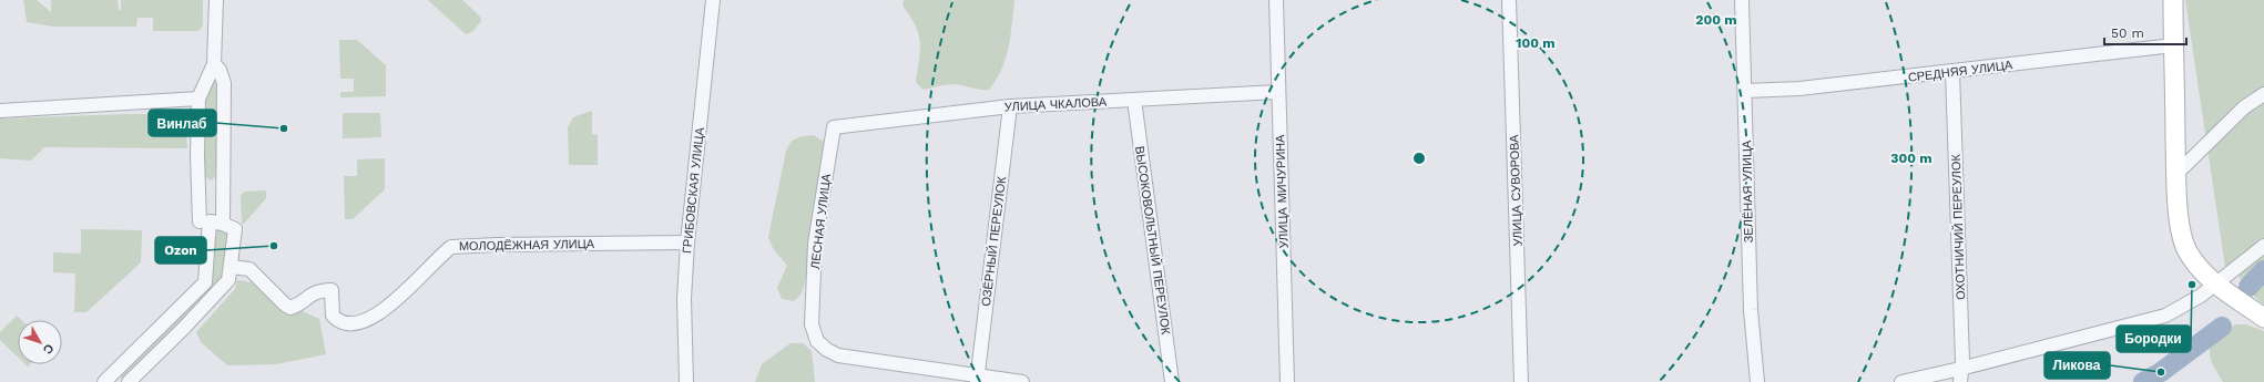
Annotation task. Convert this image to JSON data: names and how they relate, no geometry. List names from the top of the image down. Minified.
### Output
{"streets":{"street":["СРЕДНЯЯ УЛИЦА","УЛИЦА ЧКАЛОВА","ГРИБОВСКАЯ УЛИЦА","УЛИЦА СУВОРОВА","УЛИЦА МИЧУРИНА","ЗЕЛЁНАЯ УЛИЦА","ЛЕСНАЯ УЛИЦА","ОХОТНИЧИЙ ПЕРЕУЛОК","ВЫСОКОВОЛЬТНЫЙ ПЕРЕУЛОК","ОЗЁРНЫЙ ПЕРЕУЛОК","МОЛОДЁЖНАЯ УЛИЦА"]},"crossings":[["СРЕДНЯЯ УЛИЦА","ЗЕЛЁНАЯ УЛИЦА"],["СРЕДНЯЯ УЛИЦА","ОХОТНИЧИЙ ПЕРЕУЛОК"],["УЛИЦА ЧКАЛОВА","УЛИЦА МИЧУРИНА"],["УЛИЦА ЧКАЛОВА","ЛЕСНАЯ УЛИЦА"],["УЛИЦА ЧКАЛОВА","ВЫСОКОВОЛЬТНЫЙ ПЕРЕУЛОК"],["УЛИЦА ЧКАЛОВА","ОЗЁРНЫЙ ПЕРЕУЛОК"],["ГРИБОВСКАЯ УЛИЦА","МОЛОДЁЖНАЯ УЛИЦА"],["ЛЕСНАЯ УЛИЦА","ОЗЁРНЫЙ ПЕРЕУЛОК"]],"places":["Винлаб","Ozon","Бородки","Ликова"],"scale_bar":"50 m","north":"bottom right","rings":["200 m","100 m","300 m"]}
